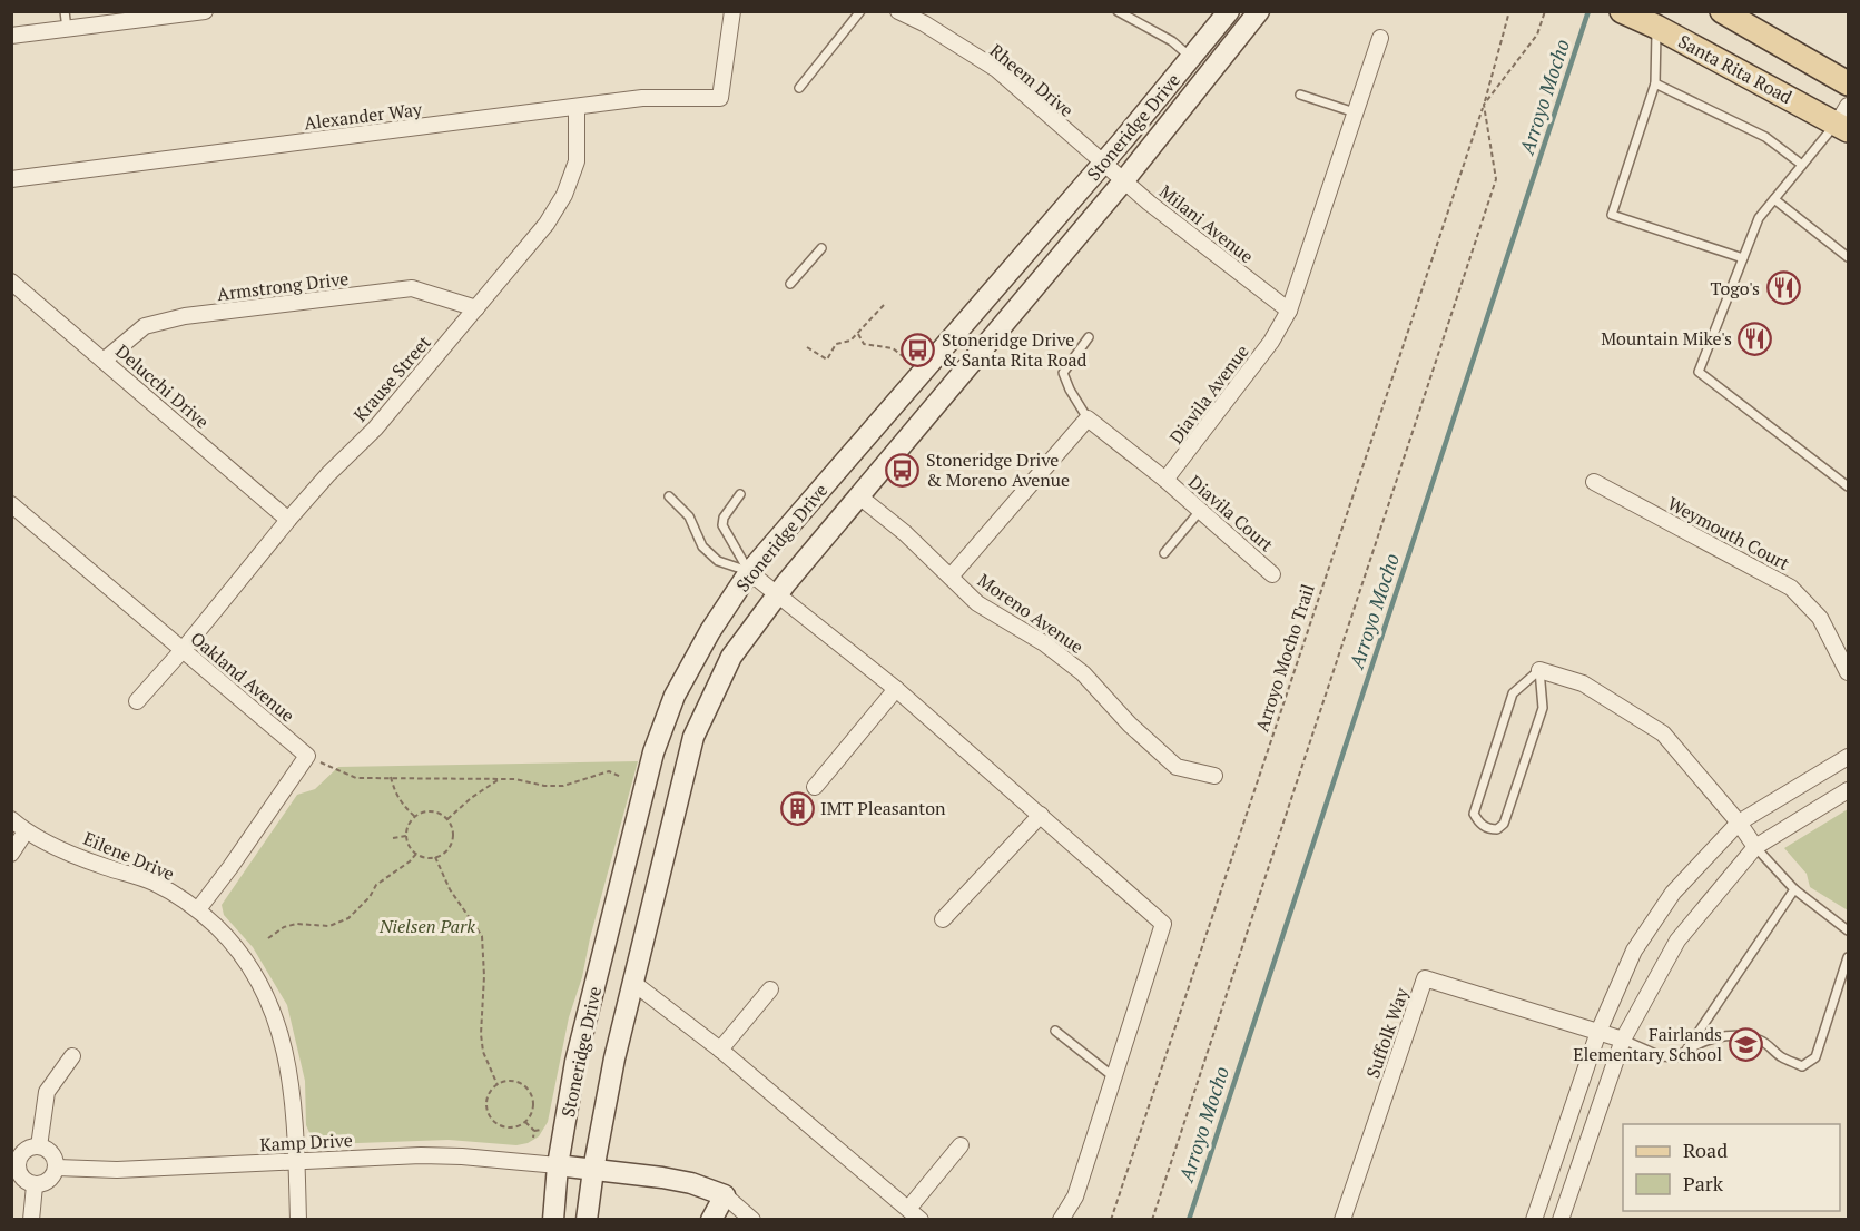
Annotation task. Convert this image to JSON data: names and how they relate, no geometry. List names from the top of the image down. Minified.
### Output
{"streets":{"main road":["Santa Rita Road","Stoneridge Drive"],"street":["Rheem Drive","Alexander Way","Milani Avenue","Armstrong Drive","Krause Street","Delucchi Drive","Diavila Avenue","Diavila Court","Weymouth Court","Moreno Avenue","Oakland Avenue","Eilene Drive","Suffolk Way","Kamp Drive"],"path":["Arroyo Mocho Trail"]},"crossings":[["Rheem Drive","Stoneridge Drive"],["Rheem Drive","Milani Avenue"],["Alexander Way","Krause Street"],["Stoneridge Drive","Milani Avenue"],["Stoneridge Drive","Moreno Avenue"],["Stoneridge Drive","Kamp Drive"],["Milani Avenue","Diavila Avenue"],["Armstrong Drive","Krause Street"],["Armstrong Drive","Delucchi Drive"],["Krause Street","Delucchi Drive"],["Krause Street","Oakland Avenue"],["Diavila Avenue","Diavila Court"],["Eilene Drive","Kamp Drive"]],"water":["Arroyo Mocho"],"parks":["Nielsen Park"],"places":{"restaurant":["Togo's","Mountain Mike's"],"bus stop":["Stoneridge Drive & Santa Rita Road","Stoneridge Drive & Moreno Avenue"],"building":["IMT Pleasanton"],"school or university":["Fairlands Elementary School"]},"legend":["Road","Park"]}
